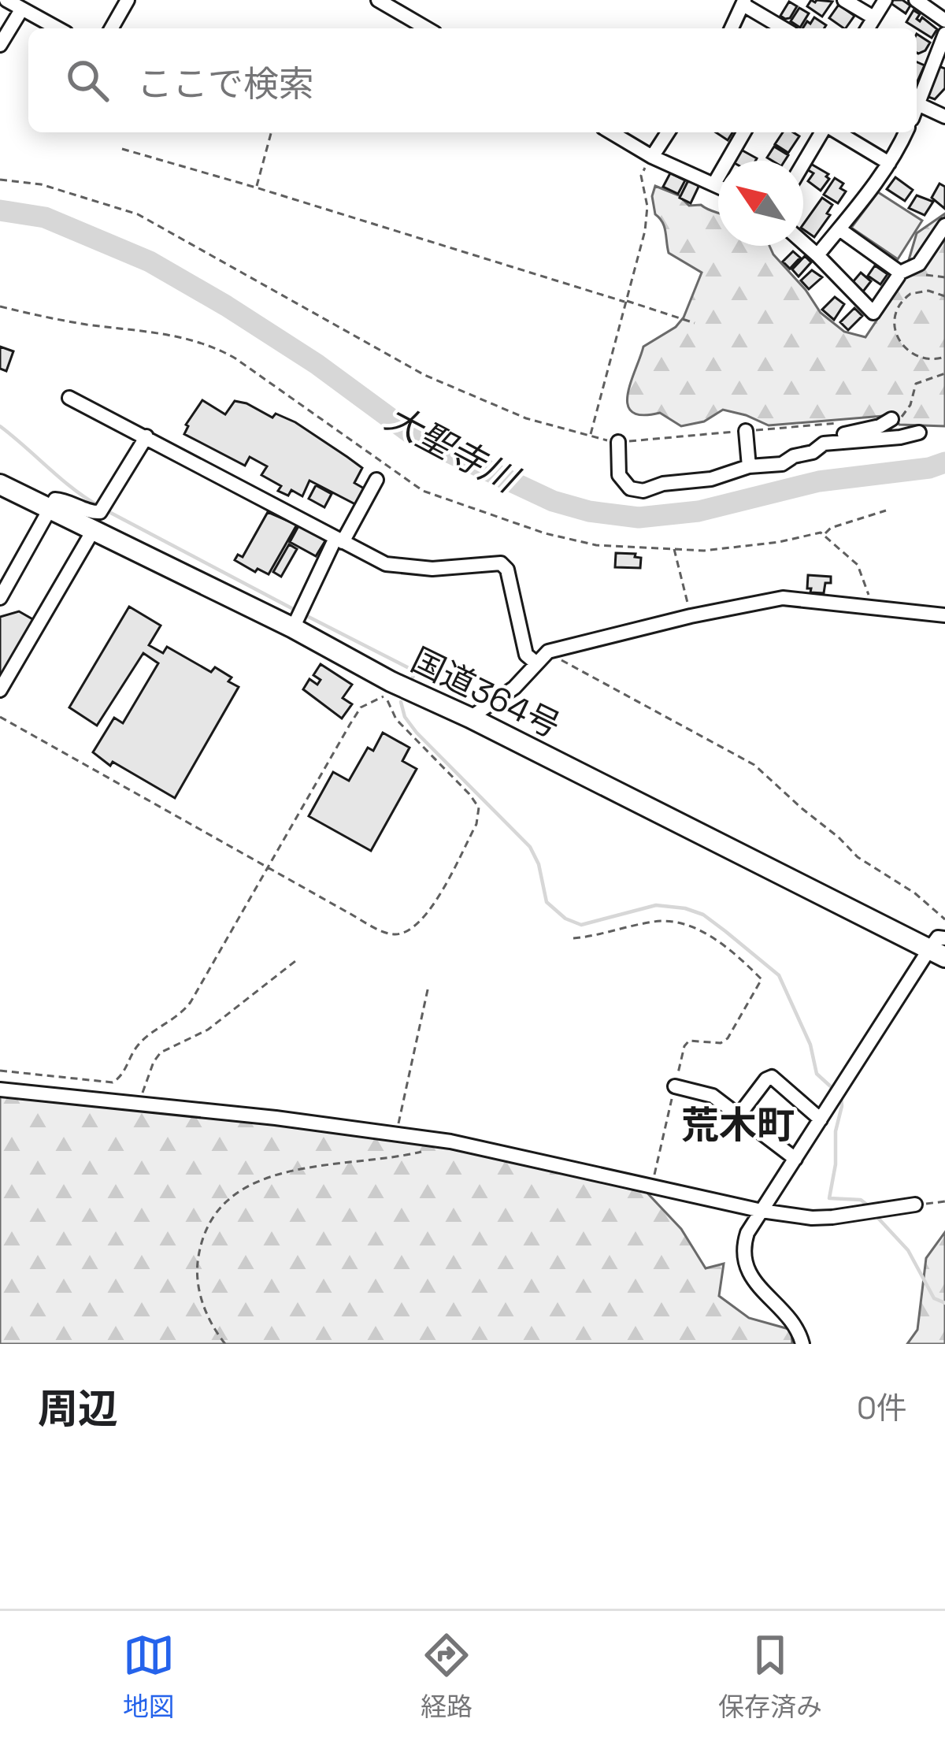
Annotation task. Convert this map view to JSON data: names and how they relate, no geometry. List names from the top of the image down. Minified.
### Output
{"streets":{"highway":["国道364号"]},"districts":["荒木町"],"water":["大聖寺川"],"north":"top left","page":{"search":"ここで検索","heading":["周辺","0件"],"nav":["地図","経路","保存済み"]}}
